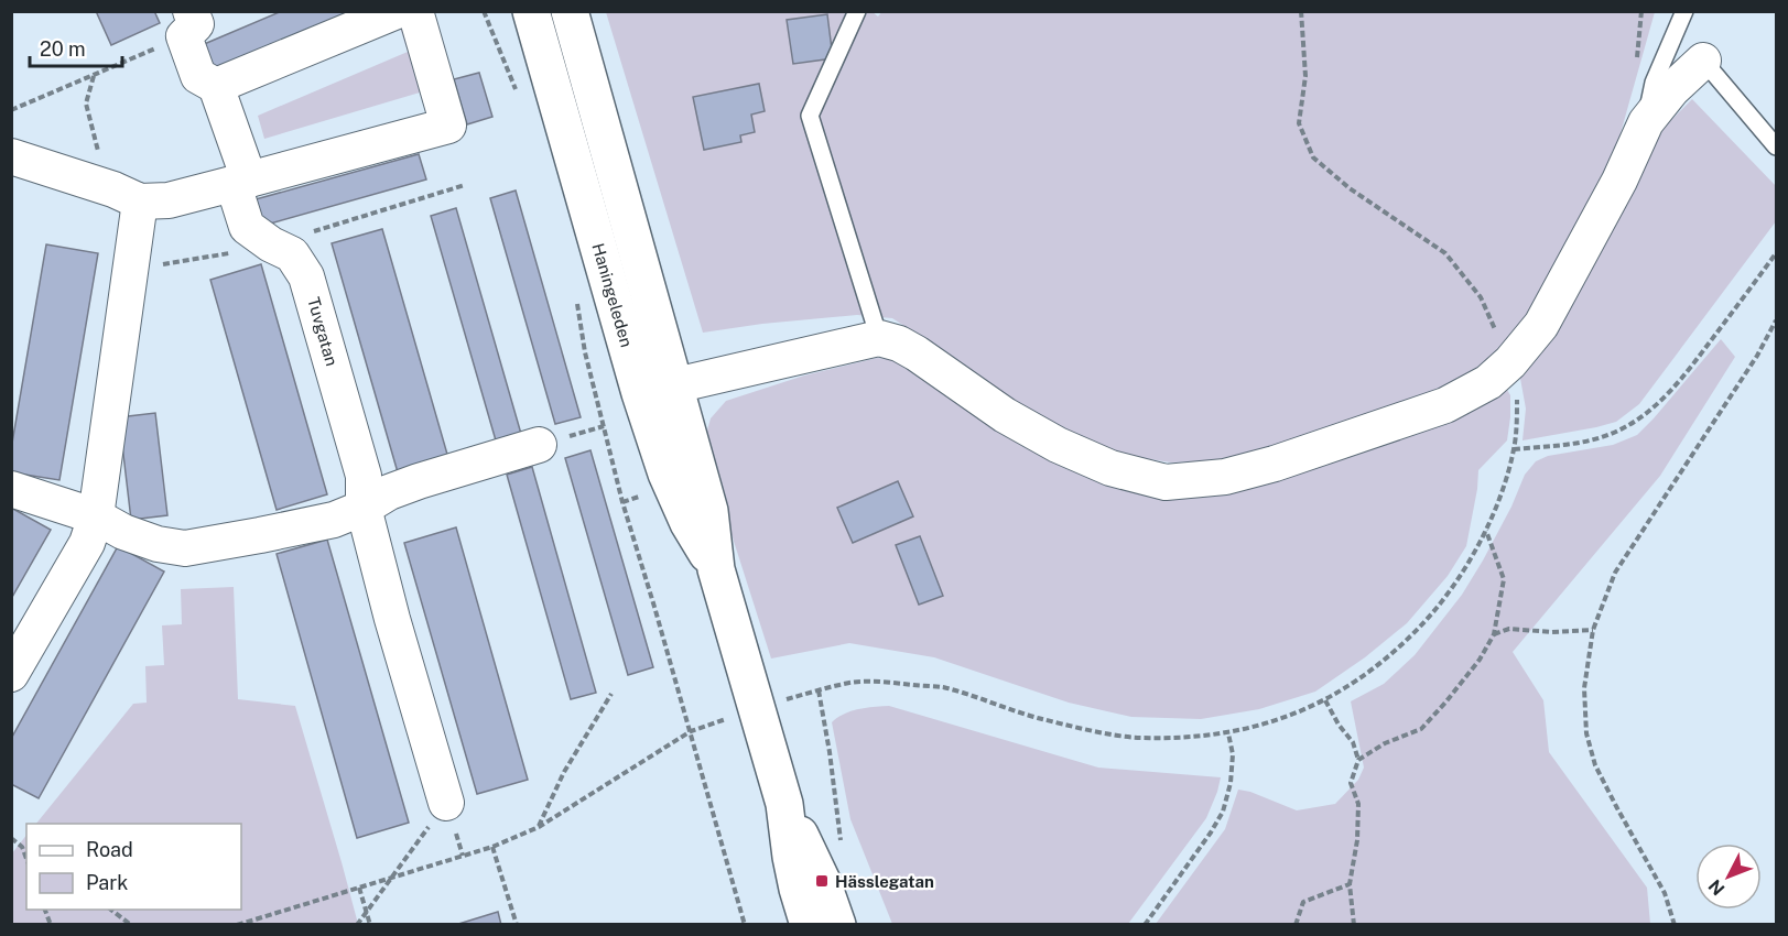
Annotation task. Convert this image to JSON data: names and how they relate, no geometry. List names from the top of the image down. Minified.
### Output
{"streets":{"main road":["Haningeleden"],"street":["Tuvgatan"]},"places":{"transit":["Hässlegatan"]},"legend":["Road","Park"],"scale_bar":"20 m","north":"bottom left"}
